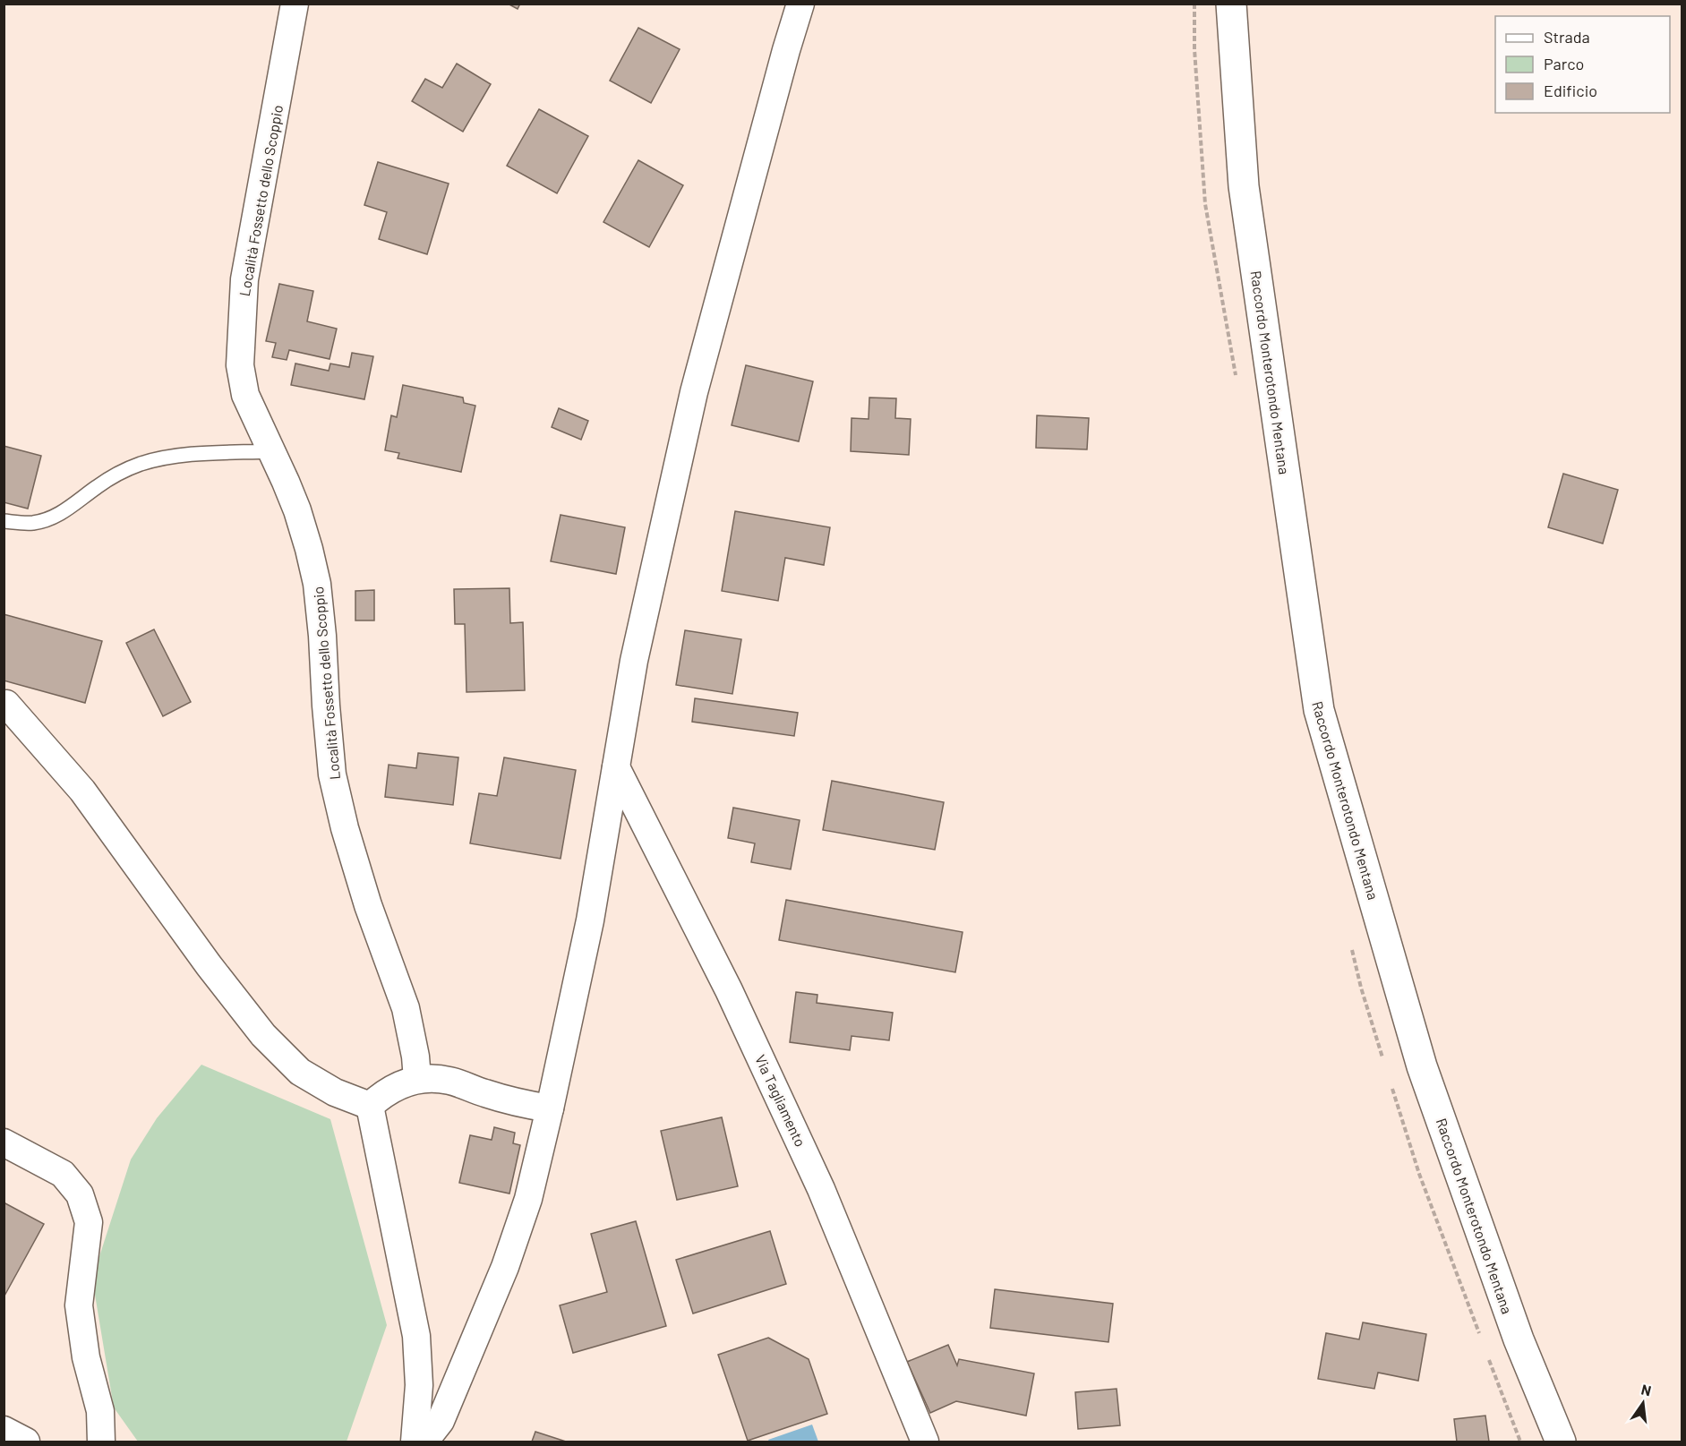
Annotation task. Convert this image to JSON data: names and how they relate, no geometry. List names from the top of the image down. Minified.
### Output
{"streets":{"main road":["Raccordo Monterotondo Mentana"],"street":["Località Fossetto dello Scoppio","Via Tagliamento"]},"legend":["Strada","Parco","Edificio"],"north":"top"}
